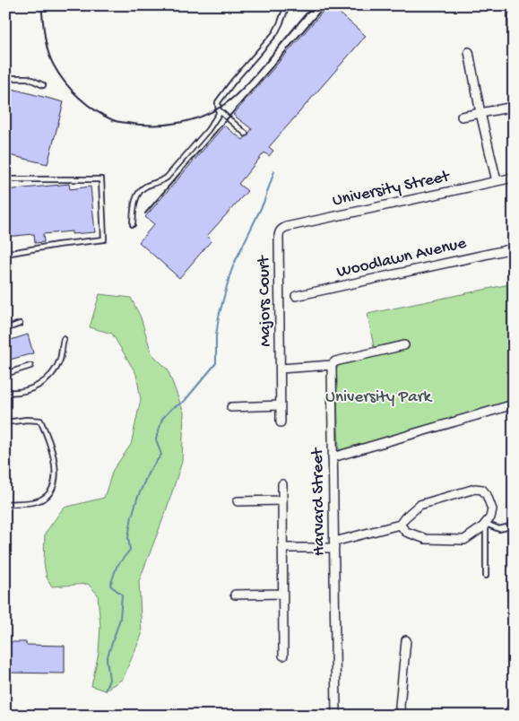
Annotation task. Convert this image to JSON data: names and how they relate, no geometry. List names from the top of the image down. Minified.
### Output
{"streets":{"street":["University Street","Woodlawn Avenue","Majors Court","Harvard Street"]},"crossings":[["University Street","Majors Court"]],"parks":["University Park"]}
